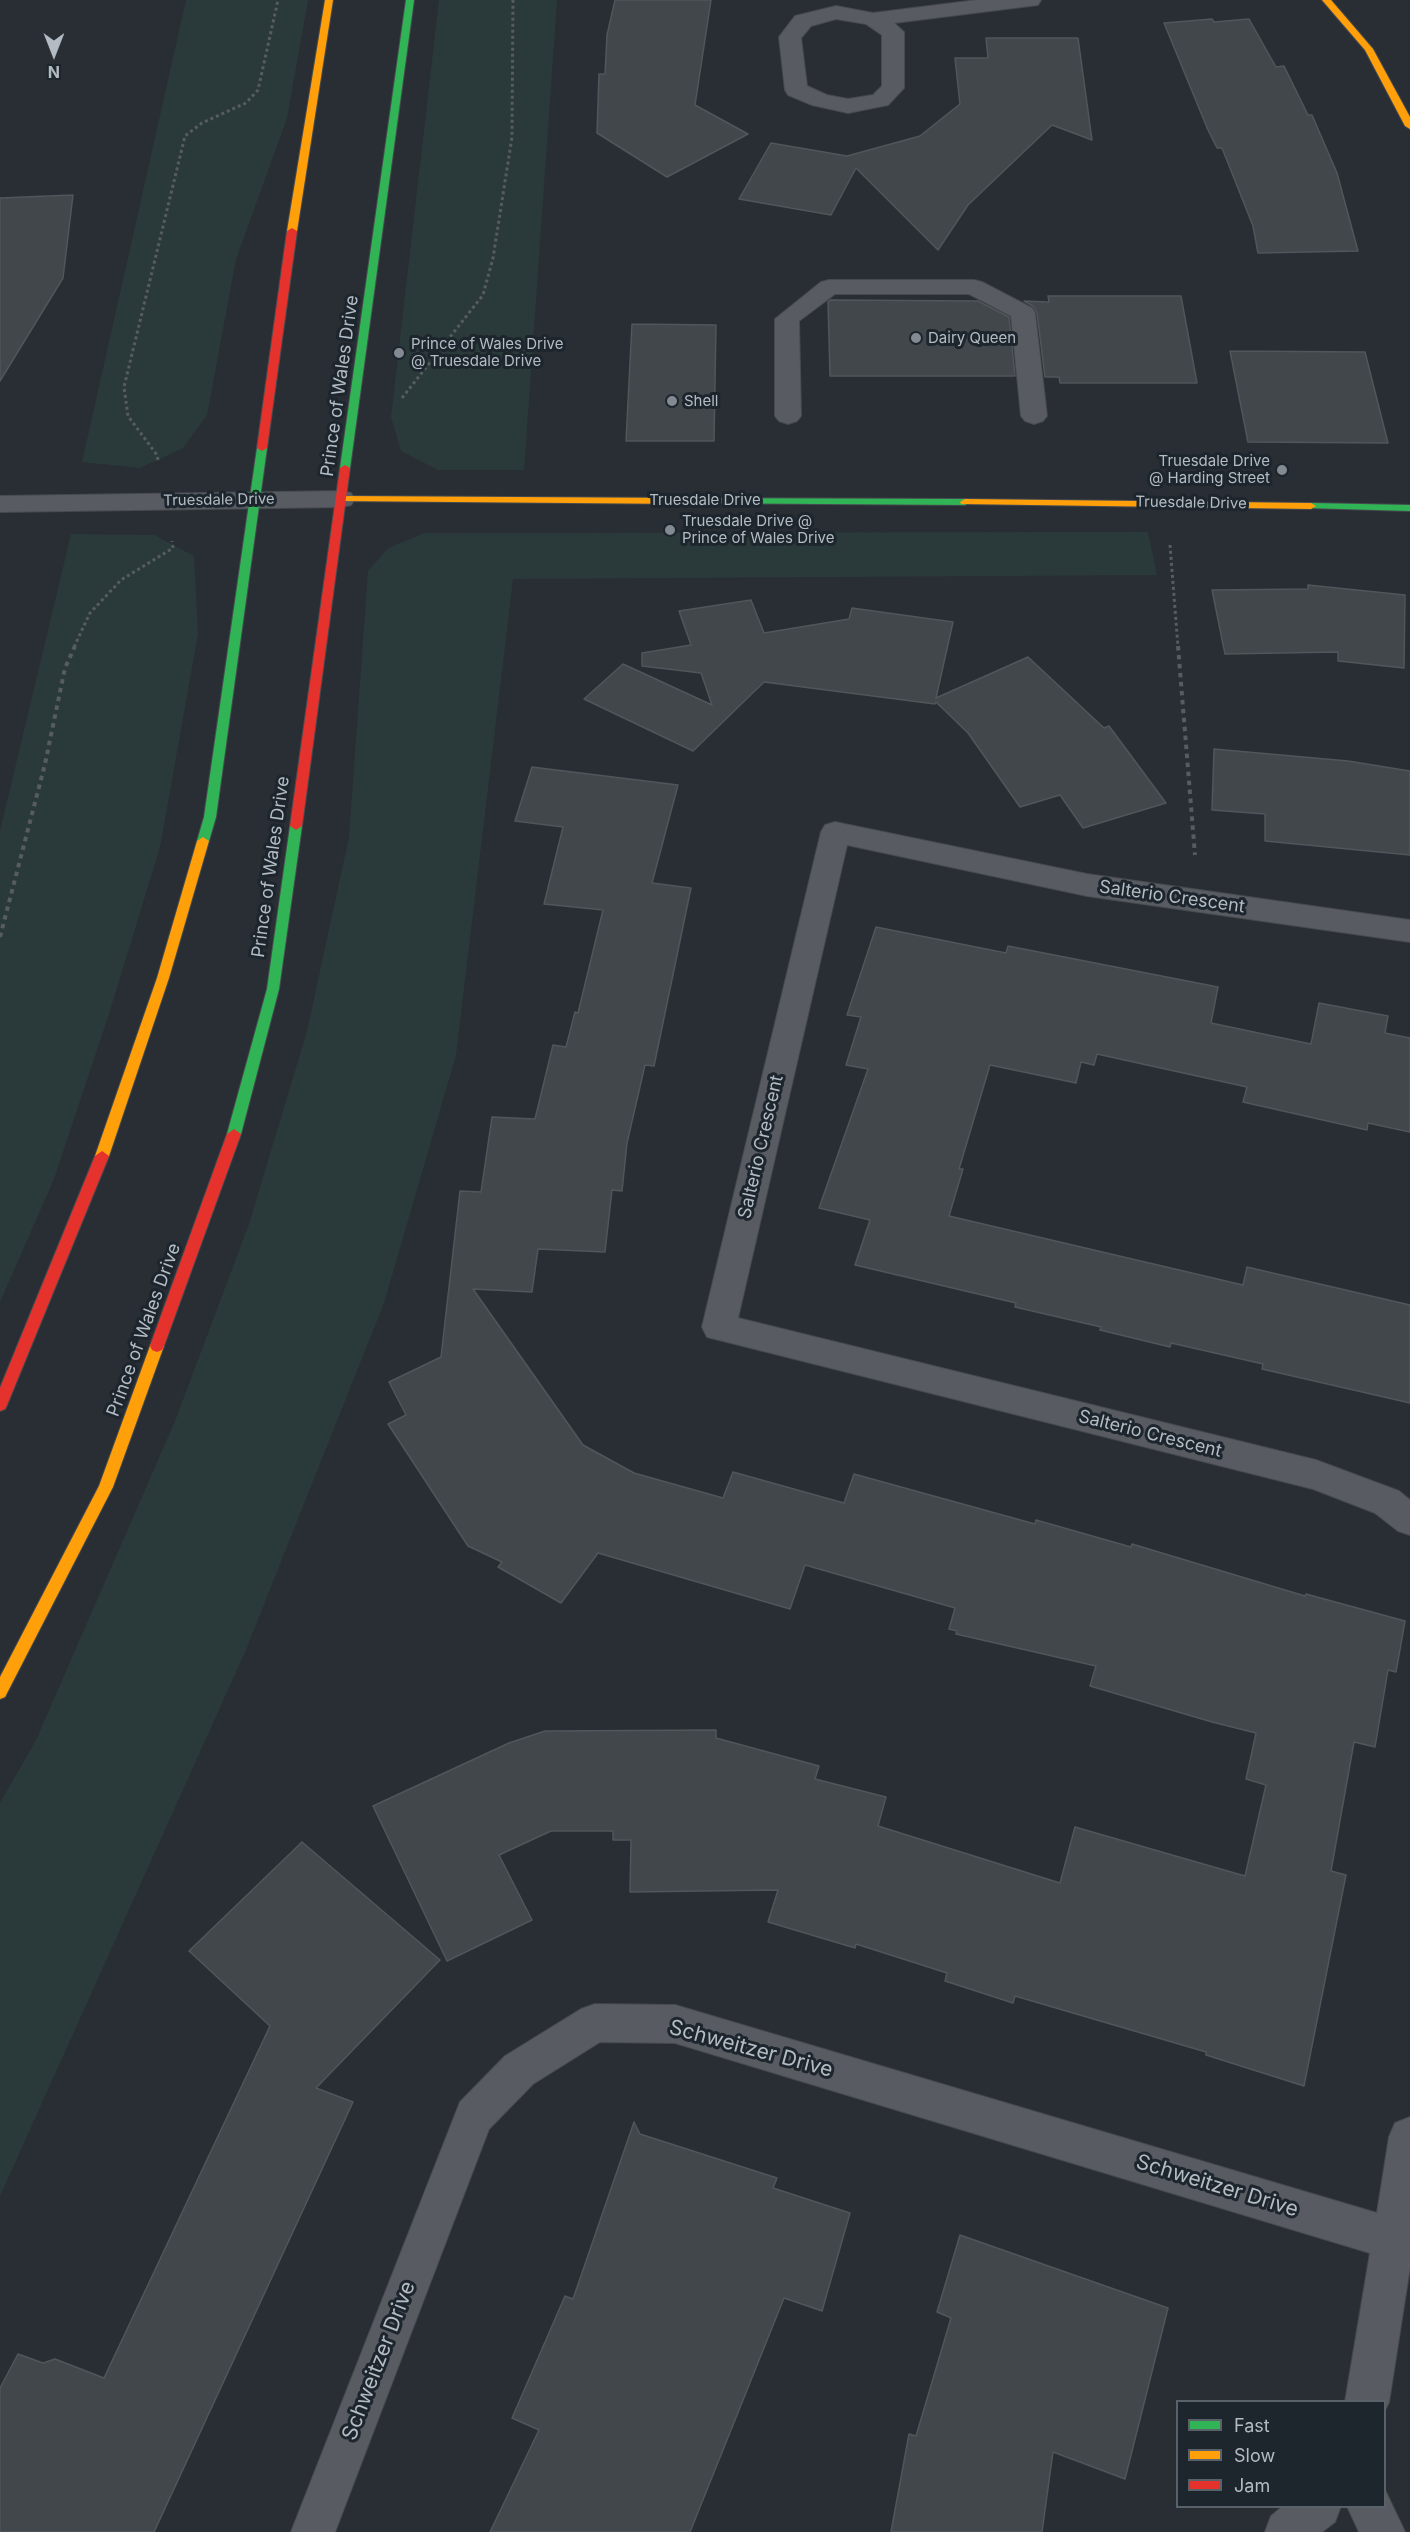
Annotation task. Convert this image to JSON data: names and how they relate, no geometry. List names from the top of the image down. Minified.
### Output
{"streets":{"main road":["Prince of Wales Drive","Truesdale Drive"],"street":["Salterio Crescent","Schweitzer Drive"]},"crossings":[["Prince of Wales Drive","Truesdale Drive"]],"places":["Dairy Queen","Prince of Wales Drive @ Truesdale Drive","Shell","Truesdale Drive @ Harding Street","Truesdale Drive @ Prince of Wales Drive"],"legend":["Fast","Slow","Jam"],"north":"bottom"}
